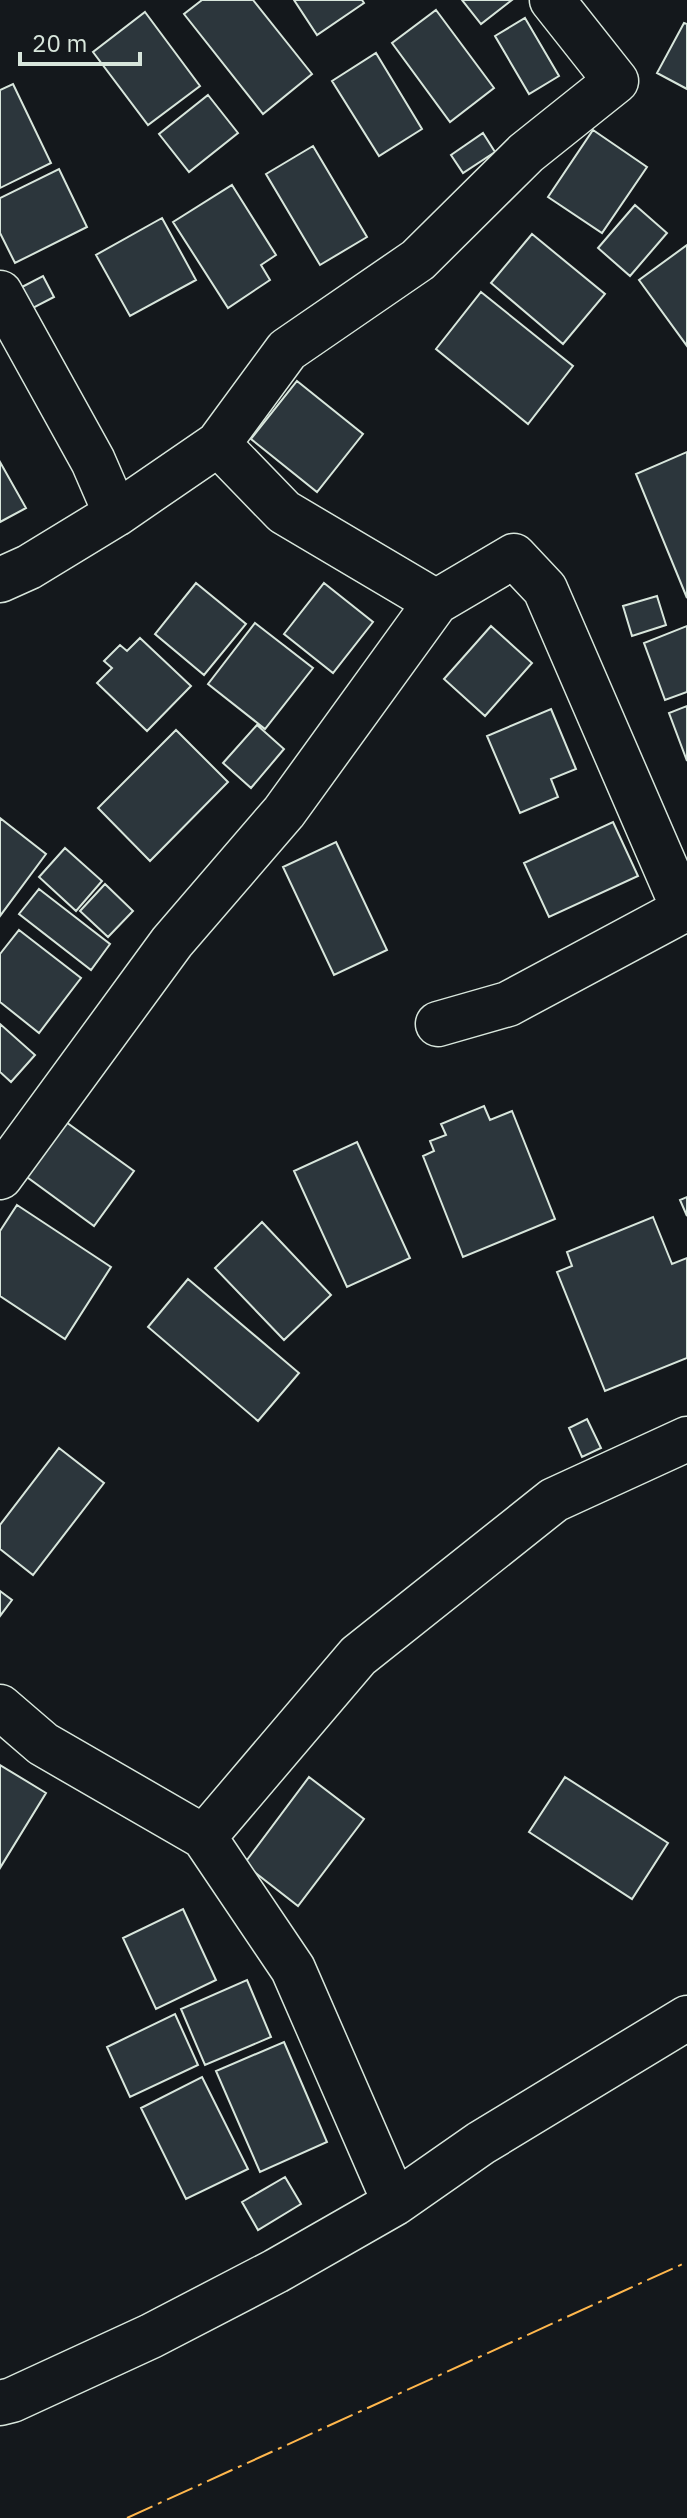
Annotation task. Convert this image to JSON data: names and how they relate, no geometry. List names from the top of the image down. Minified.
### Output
{"scale_bar":"20 m"}
